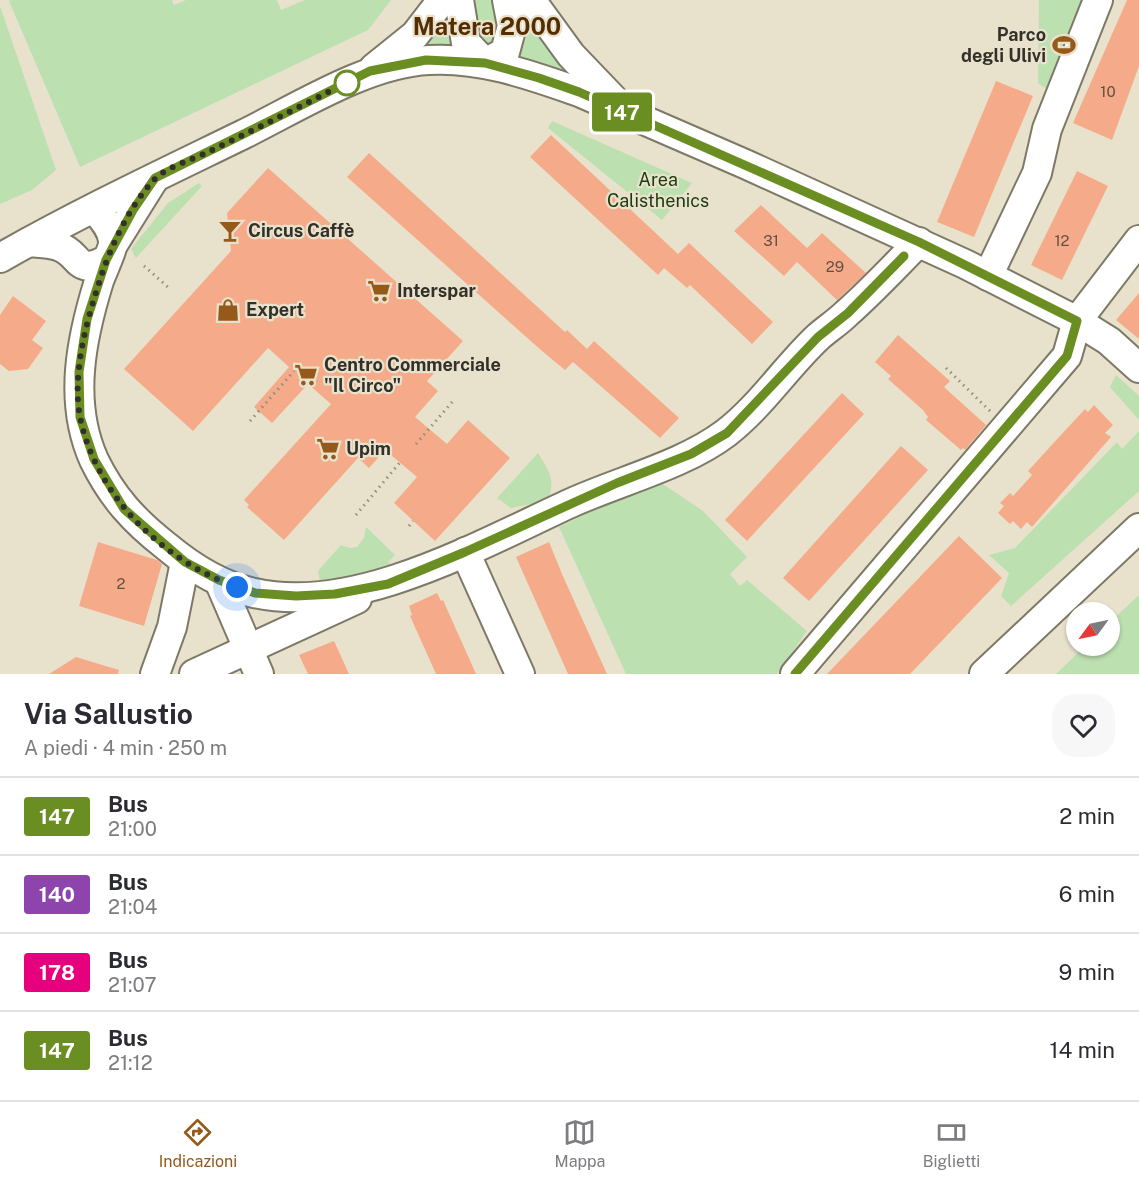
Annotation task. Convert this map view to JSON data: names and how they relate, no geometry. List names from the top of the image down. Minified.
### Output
{"districts":["Matera 2000"],"parks":["Area Calisthenics"],"places":{"sports":["Parco degli Ulivi"],"bar":["Circus Caffè"],"supermarket":["Interspar","Centro Commerciale \"Il Circo\"","Upim"],"shop":["Expert"]},"lines":["bus line 147"],"house_numbers":["10","31","12","29","2"],"north":"bottom left","page":{"on_map":"147","heading":["Via Sallustio","A piedi · 4 min · 250 m"],"list":[{"mark":"147","name":"Bus","note":"21:00","value":"2 min"},{"mark":"140","name":"Bus","note":"21:04","value":"6 min"},{"mark":"178","name":"Bus","note":"21:07","value":"9 min"},{"mark":"147","name":"Bus","note":"21:12","value":"14 min"}],"tabs":["Indicazioni","Mappa","Biglietti"]}}
